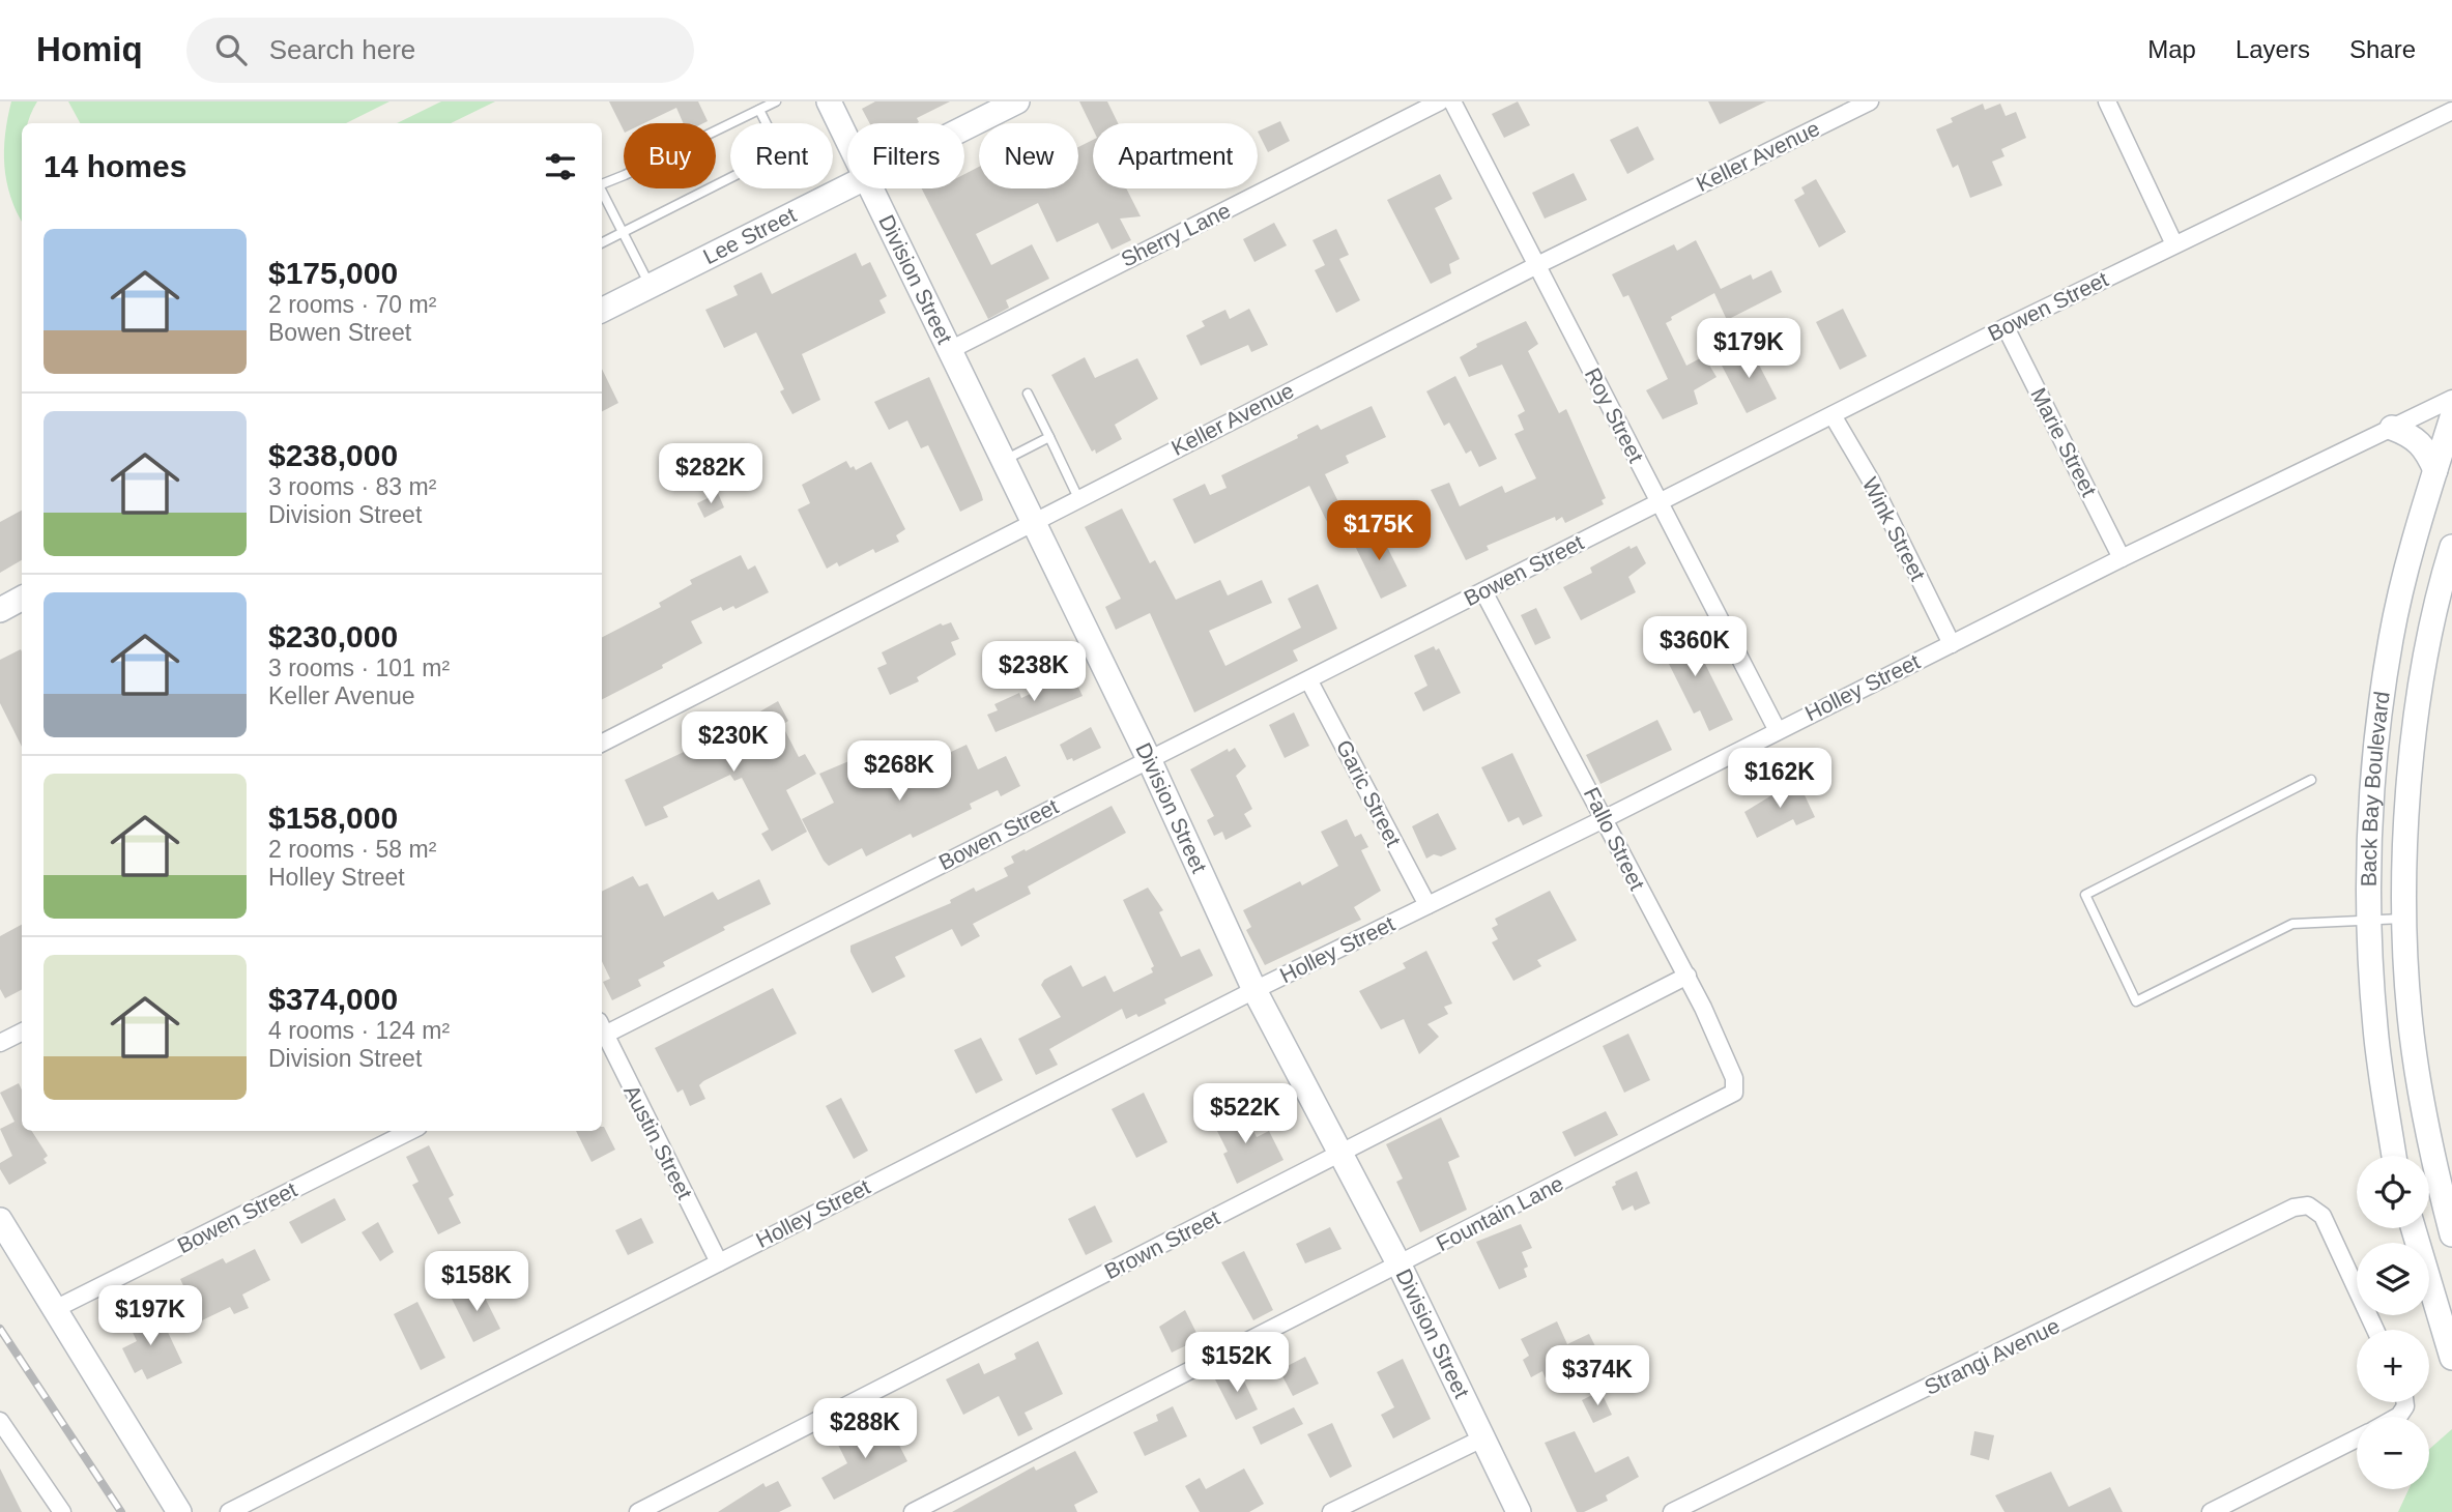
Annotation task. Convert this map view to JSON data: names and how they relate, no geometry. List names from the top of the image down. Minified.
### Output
{"streets":{"main road":["Lee Street","Division Street","Back Bay Boulevard"],"street":["Keller Avenue","Sherry Lane","Bowen Street","Roy Street","Marie Street","Wink Street","Holley Street","Garic Street","Fallo Street","Austin Street","Fountain Lane","Brown Street","Strangi Avenue"]},"crossings":[["Keller Avenue","Division Street"],["Keller Avenue","Roy Street"],["Sherry Lane","Division Street"],["Division Street","Bowen Street"],["Division Street","Holley Street"],["Division Street","Fountain Lane"],["Division Street","Brown Street"],["Bowen Street","Roy Street"],["Bowen Street","Marie Street"],["Bowen Street","Wink Street"],["Bowen Street","Garic Street"],["Bowen Street","Fallo Street"],["Roy Street","Holley Street"],["Marie Street","Holley Street"],["Wink Street","Holley Street"],["Holley Street","Garic Street"],["Holley Street","Fallo Street"],["Holley Street","Austin Street"],["Fallo Street","Fountain Lane"],["Fallo Street","Brown Street"]],"page":{"header":"Homiq","search":"Search here","nav":["Map","Layers","Share"],"chip":["Buy","Rent","Filters","New","Apartment"],"heading":"14 homes","list":[{"name":"$175,000","note":"2 rooms · 70 m² · Bowen Street"},{"name":"$238,000","note":"3 rooms · 83 m² · Division Street"},{"name":"$230,000","note":"3 rooms · 101 m² · Keller Avenue"},{"name":"$158,000","note":"2 rooms · 58 m² · Holley Street"},{"name":"$374,000","note":"4 rooms · 124 m² · Division Street"}],"price":["$179K","$282K","$175K","$360K","$238K","$230K","$268K","$162K","$522K","$158K","$197K","$152K","$374K","$288K"],"map_buttons":["+","−"]}}
